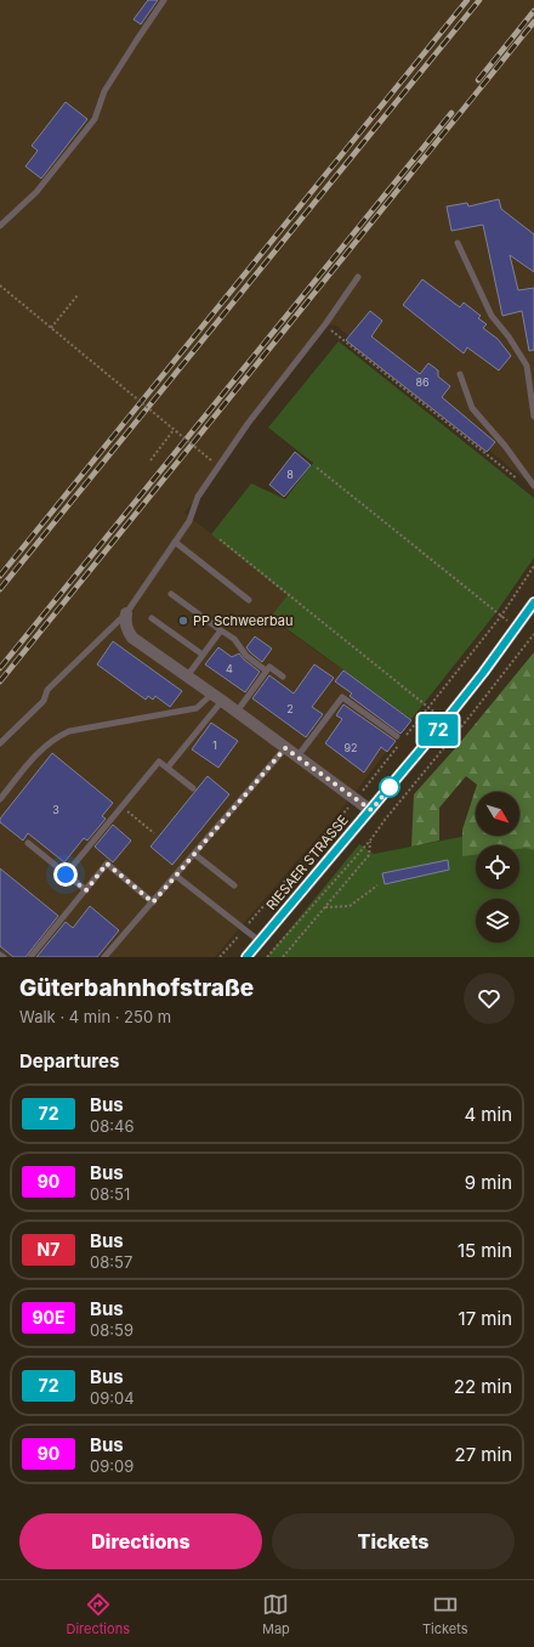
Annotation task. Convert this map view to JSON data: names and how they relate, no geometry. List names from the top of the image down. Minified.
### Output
{"streets":{"main road":["RIESAER STRASSE"]},"places":["PP Schweerbau"],"lines":["bus line 72"],"house_numbers":["86","8","4","2","1","92","3"],"north":"bottom right","page":{"on_map":"72","heading":[["Güterbahnhofstraße","Walk · 4 min · 250 m"],"Departures"],"list":[{"mark":"72","name":"Bus","note":"08:46","value":"4 min"},{"mark":"90","name":"Bus","note":"08:51","value":"9 min"},{"mark":"N7","name":"Bus","note":"08:57","value":"15 min"},{"mark":"90E","name":"Bus","note":"08:59","value":"17 min"},{"mark":"72","name":"Bus","note":"09:04","value":"22 min"},{"mark":"90","name":"Bus","note":"09:09","value":"27 min"}],"buttons":["Directions","Tickets"],"tabs":["Directions","Map","Tickets"]}}
